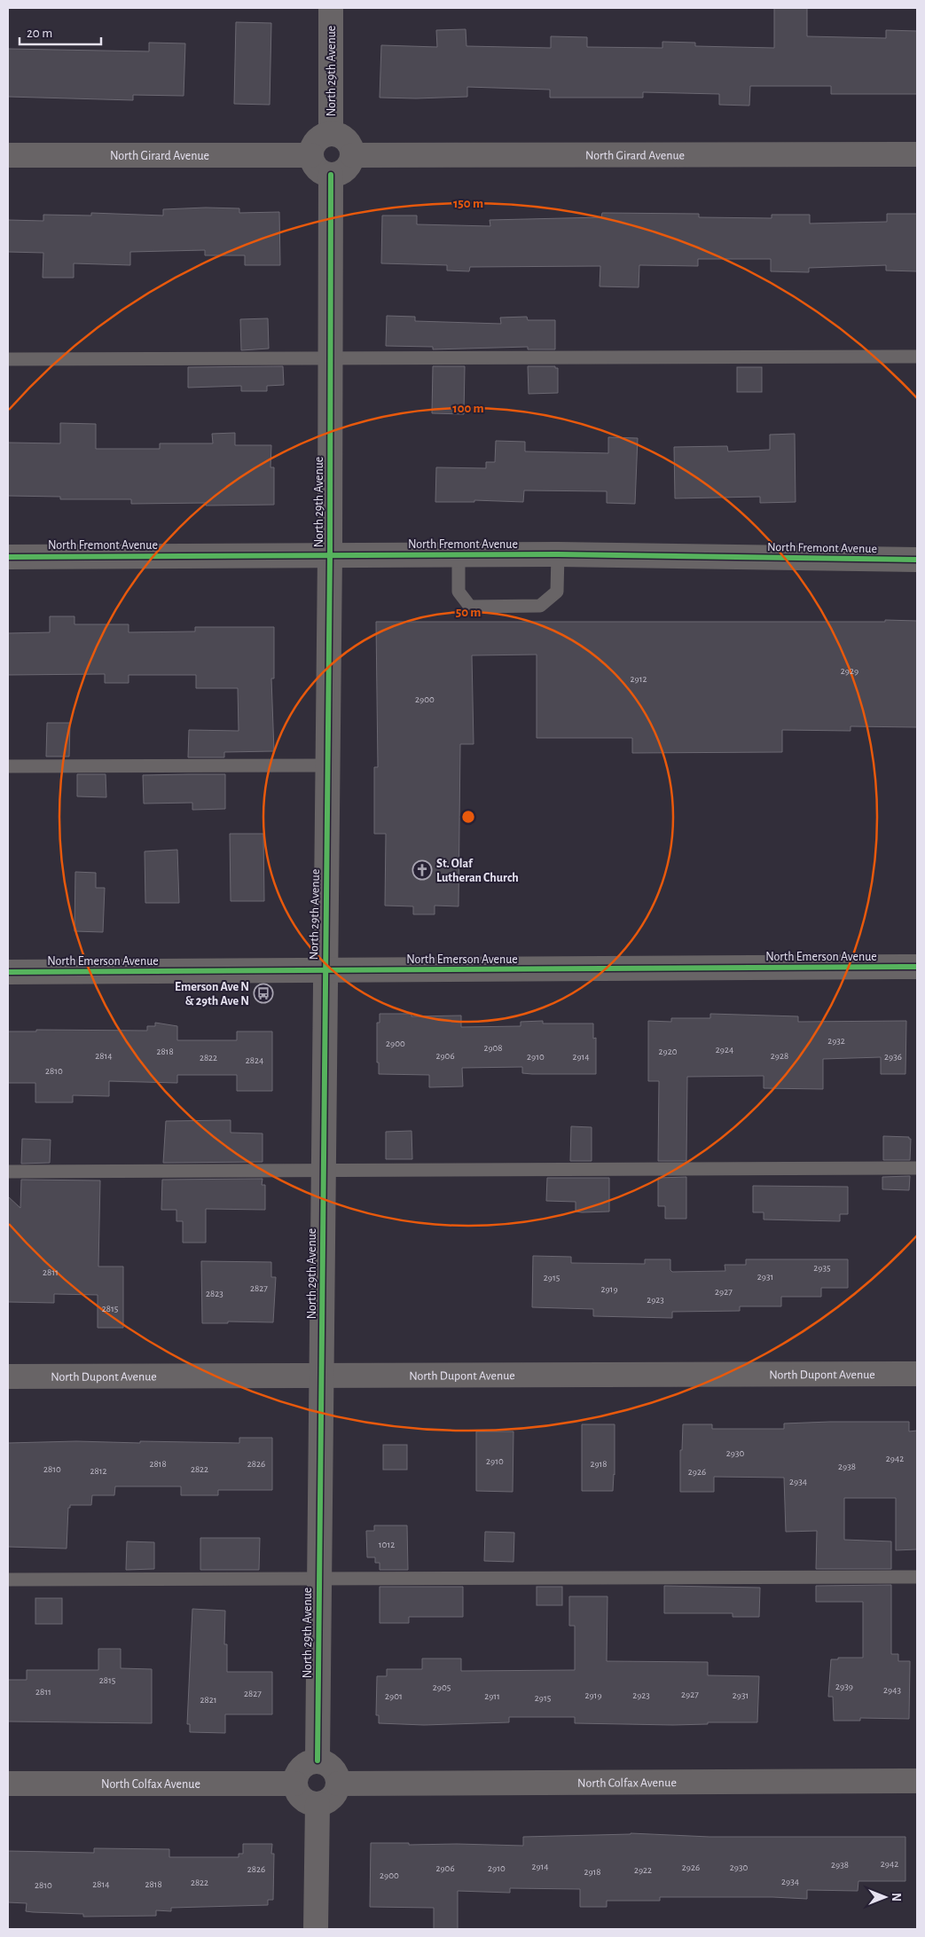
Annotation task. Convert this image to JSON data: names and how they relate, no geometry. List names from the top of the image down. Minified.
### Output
{"streets":{"street":["North 29th Avenue","North Girard Avenue","North Fremont Avenue","North Emerson Avenue","North Dupont Avenue","North Colfax Avenue"]},"crossings":[["North 29th Avenue","North Girard Avenue"],["North 29th Avenue","North Fremont Avenue"],["North 29th Avenue","North Emerson Avenue"],["North 29th Avenue","North Dupont Avenue"],["North 29th Avenue","North Colfax Avenue"]],"places":{"church":["St. Olaf Lutheran Church"],"bus stop":["Emerson Ave N & 29th Ave N"]},"house_numbers":["2929","2912","2900","2932","2900","2908","2924","2818","2920","2814","2906","2928","2910","2914","2936","2822","2824","2810","2935","2811","2931","2915","2827","2919","2927","2823","2923","2815","2930","2942","2910","2818","2826","2918","2938","2810","2822","2812","2926","2934","1012","2815","2939","2905","2943","2811","2827","2927","2919","2923","2931","2901","2911","2915","2821","2942","2938","2914","2926","2930","2906","2910","2826","2922","2918","2900","2934","2822","2814","2818","2810"],"scale_bar":"20 m","north":"right","rings":["150 m","100 m","50 m"]}
